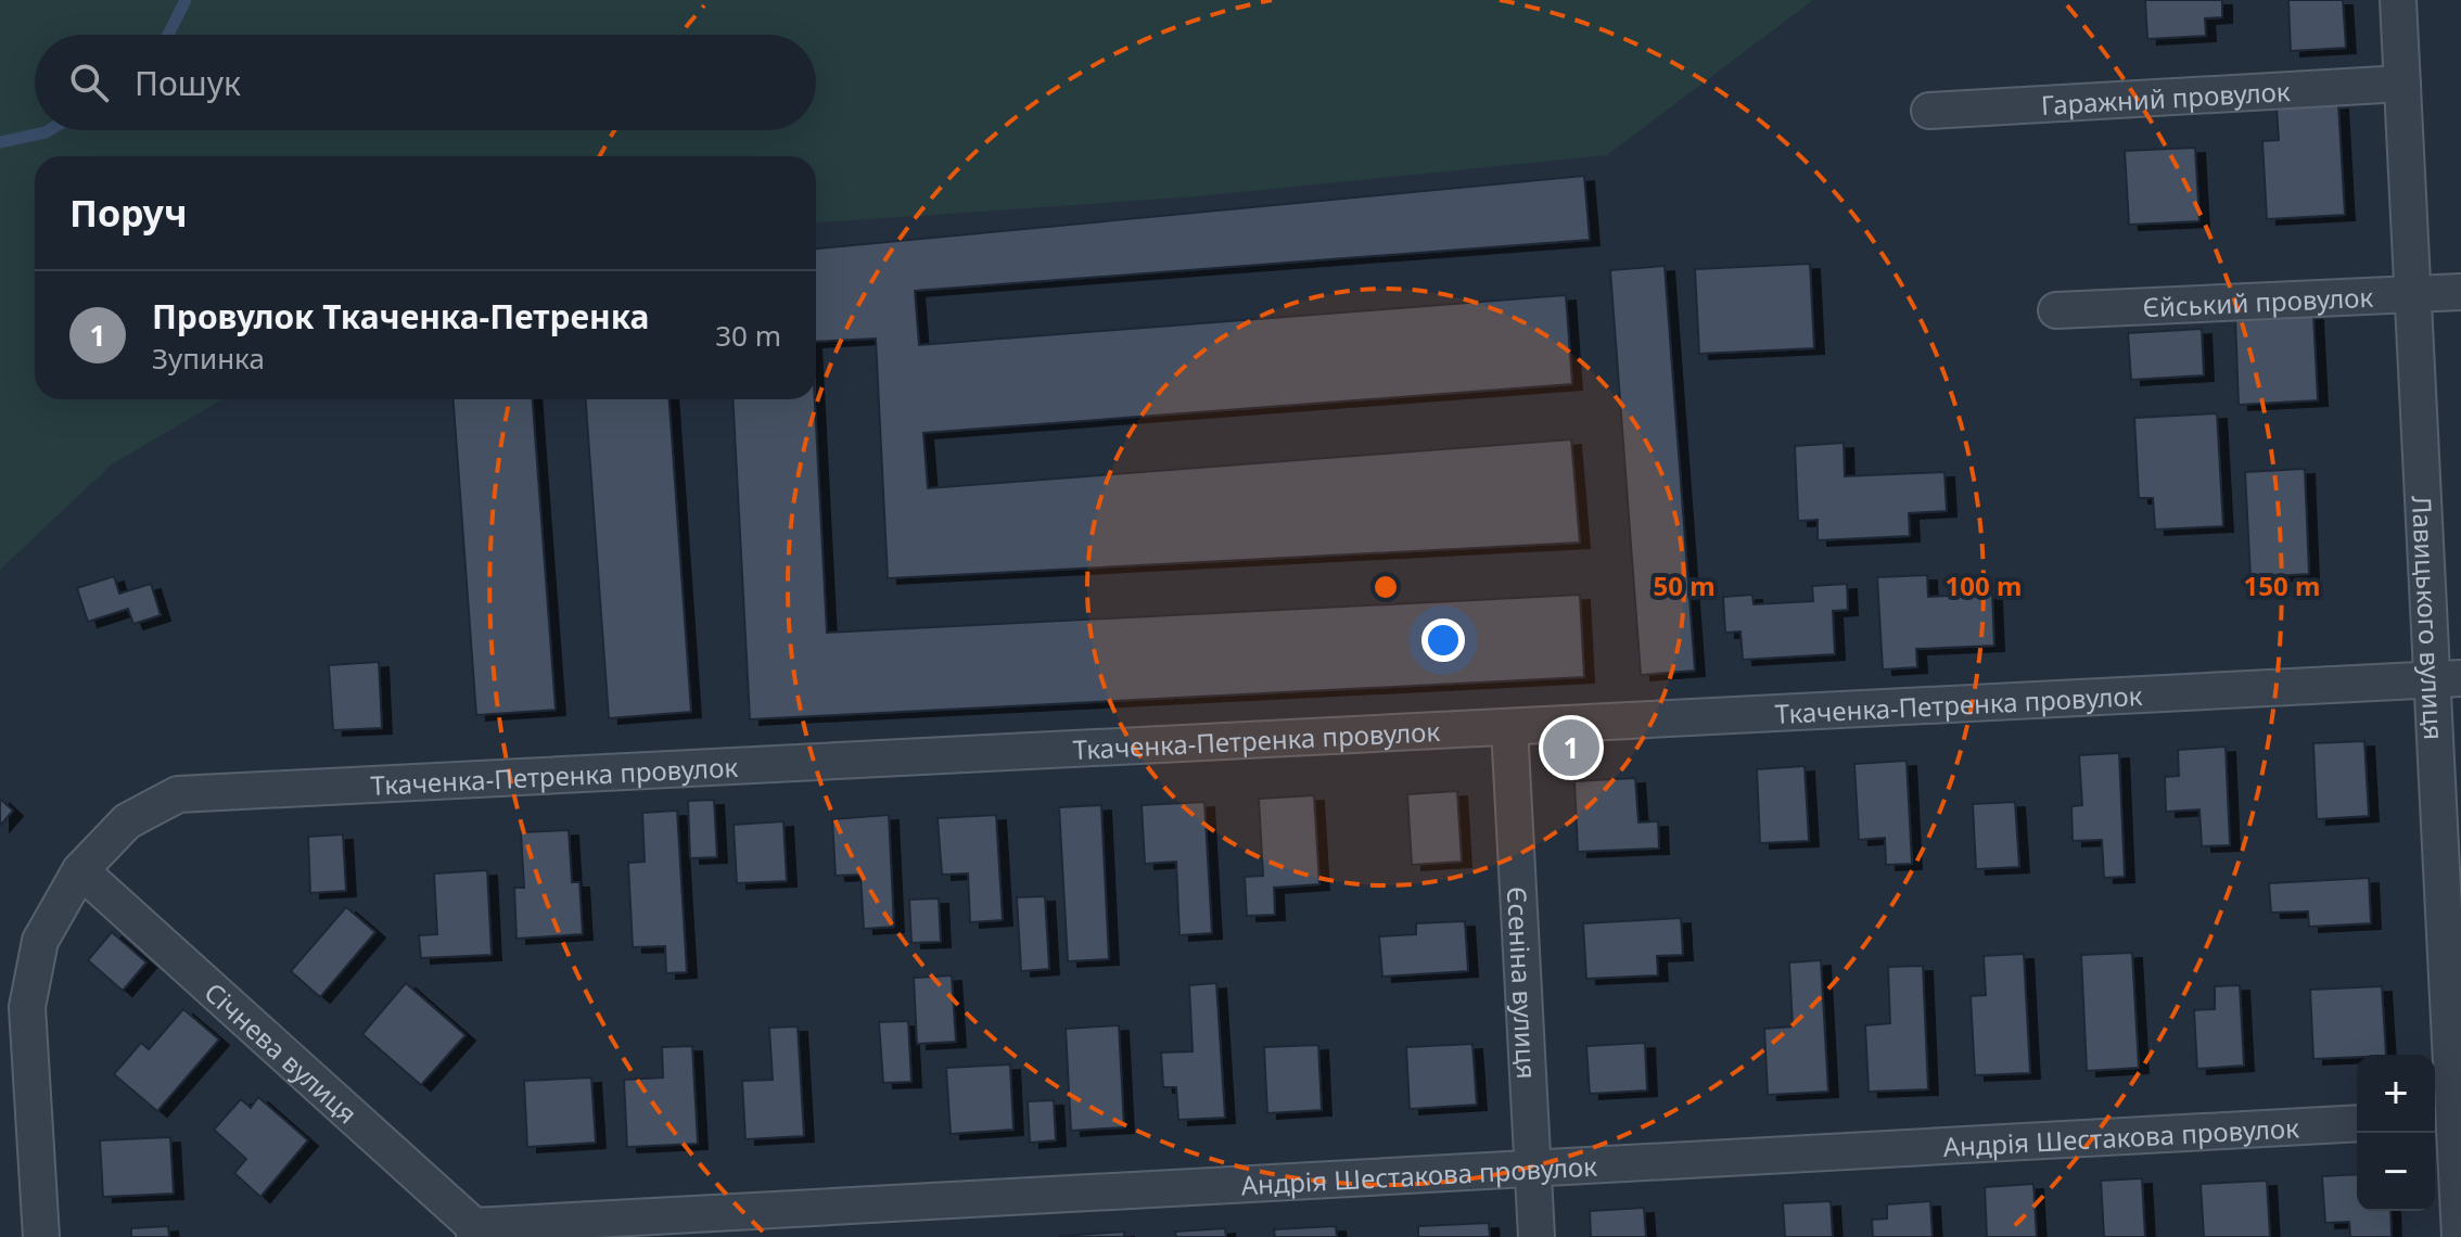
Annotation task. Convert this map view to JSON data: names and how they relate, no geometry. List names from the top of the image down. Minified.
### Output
{"streets":{"street":["Гаражний провулок","Єйський провулок","Лавицького вулиця","Ткаченка-Петренка провулок","Єсеніна вулиця","Січнева вулиця","Андрія Шестакова провулок"]},"crossings":[["Гаражний провулок","Лавицького вулиця"],["Єйський провулок","Лавицького вулиця"],["Лавицького вулиця","Ткаченка-Петренка провулок"],["Ткаченка-Петренка провулок","Єсеніна вулиця"],["Ткаченка-Петренка провулок","Січнева вулиця"],["Єсеніна вулиця","Андрія Шестакова провулок"],["Січнева вулиця","Андрія Шестакова провулок"]],"page":{"search":"Пошук","heading":"Поруч","list":[{"mark":"1","name":"Провулок Ткаченка-Петренка","note":"Зупинка","value":"30 m"}],"pins":"1","map_buttons":["+","−"]},"rings":["50 m","100 m","150 m"]}
